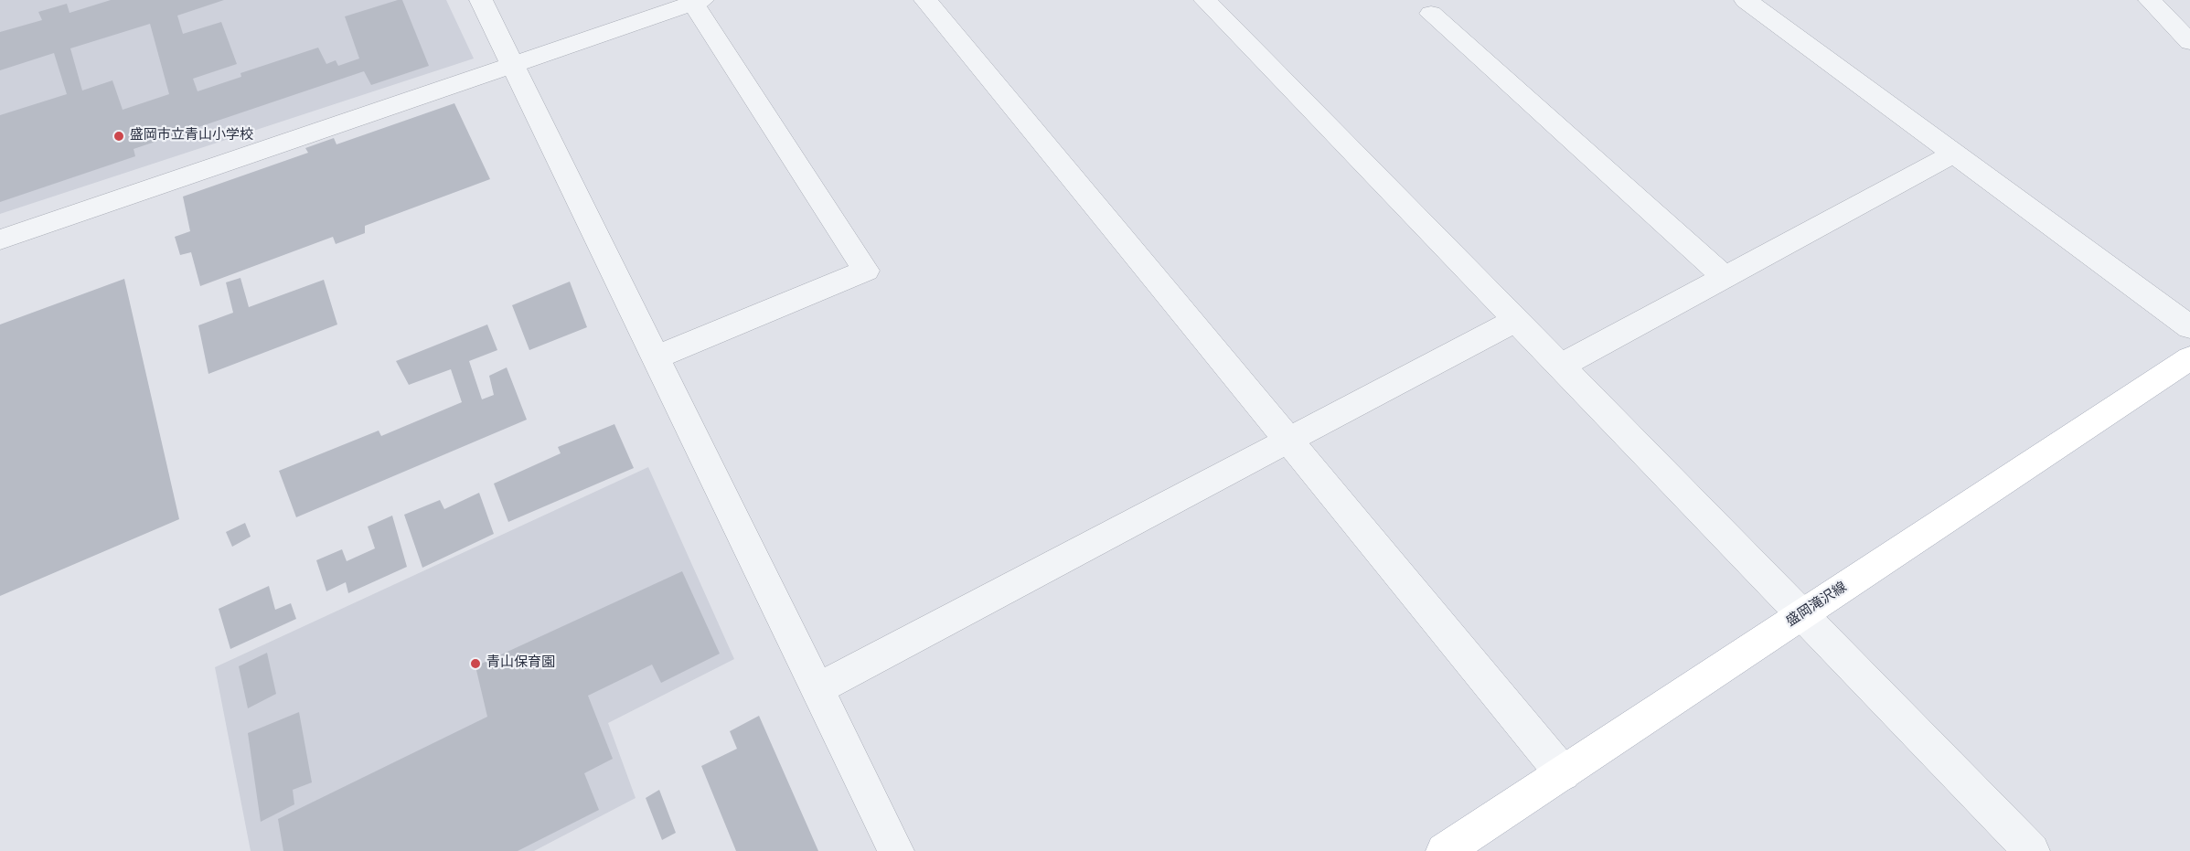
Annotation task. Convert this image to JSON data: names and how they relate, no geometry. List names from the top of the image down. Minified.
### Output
{"streets":{"main road":["盛岡滝沢線"]},"places":["盛岡市立青山小学校","青山保育園"]}
